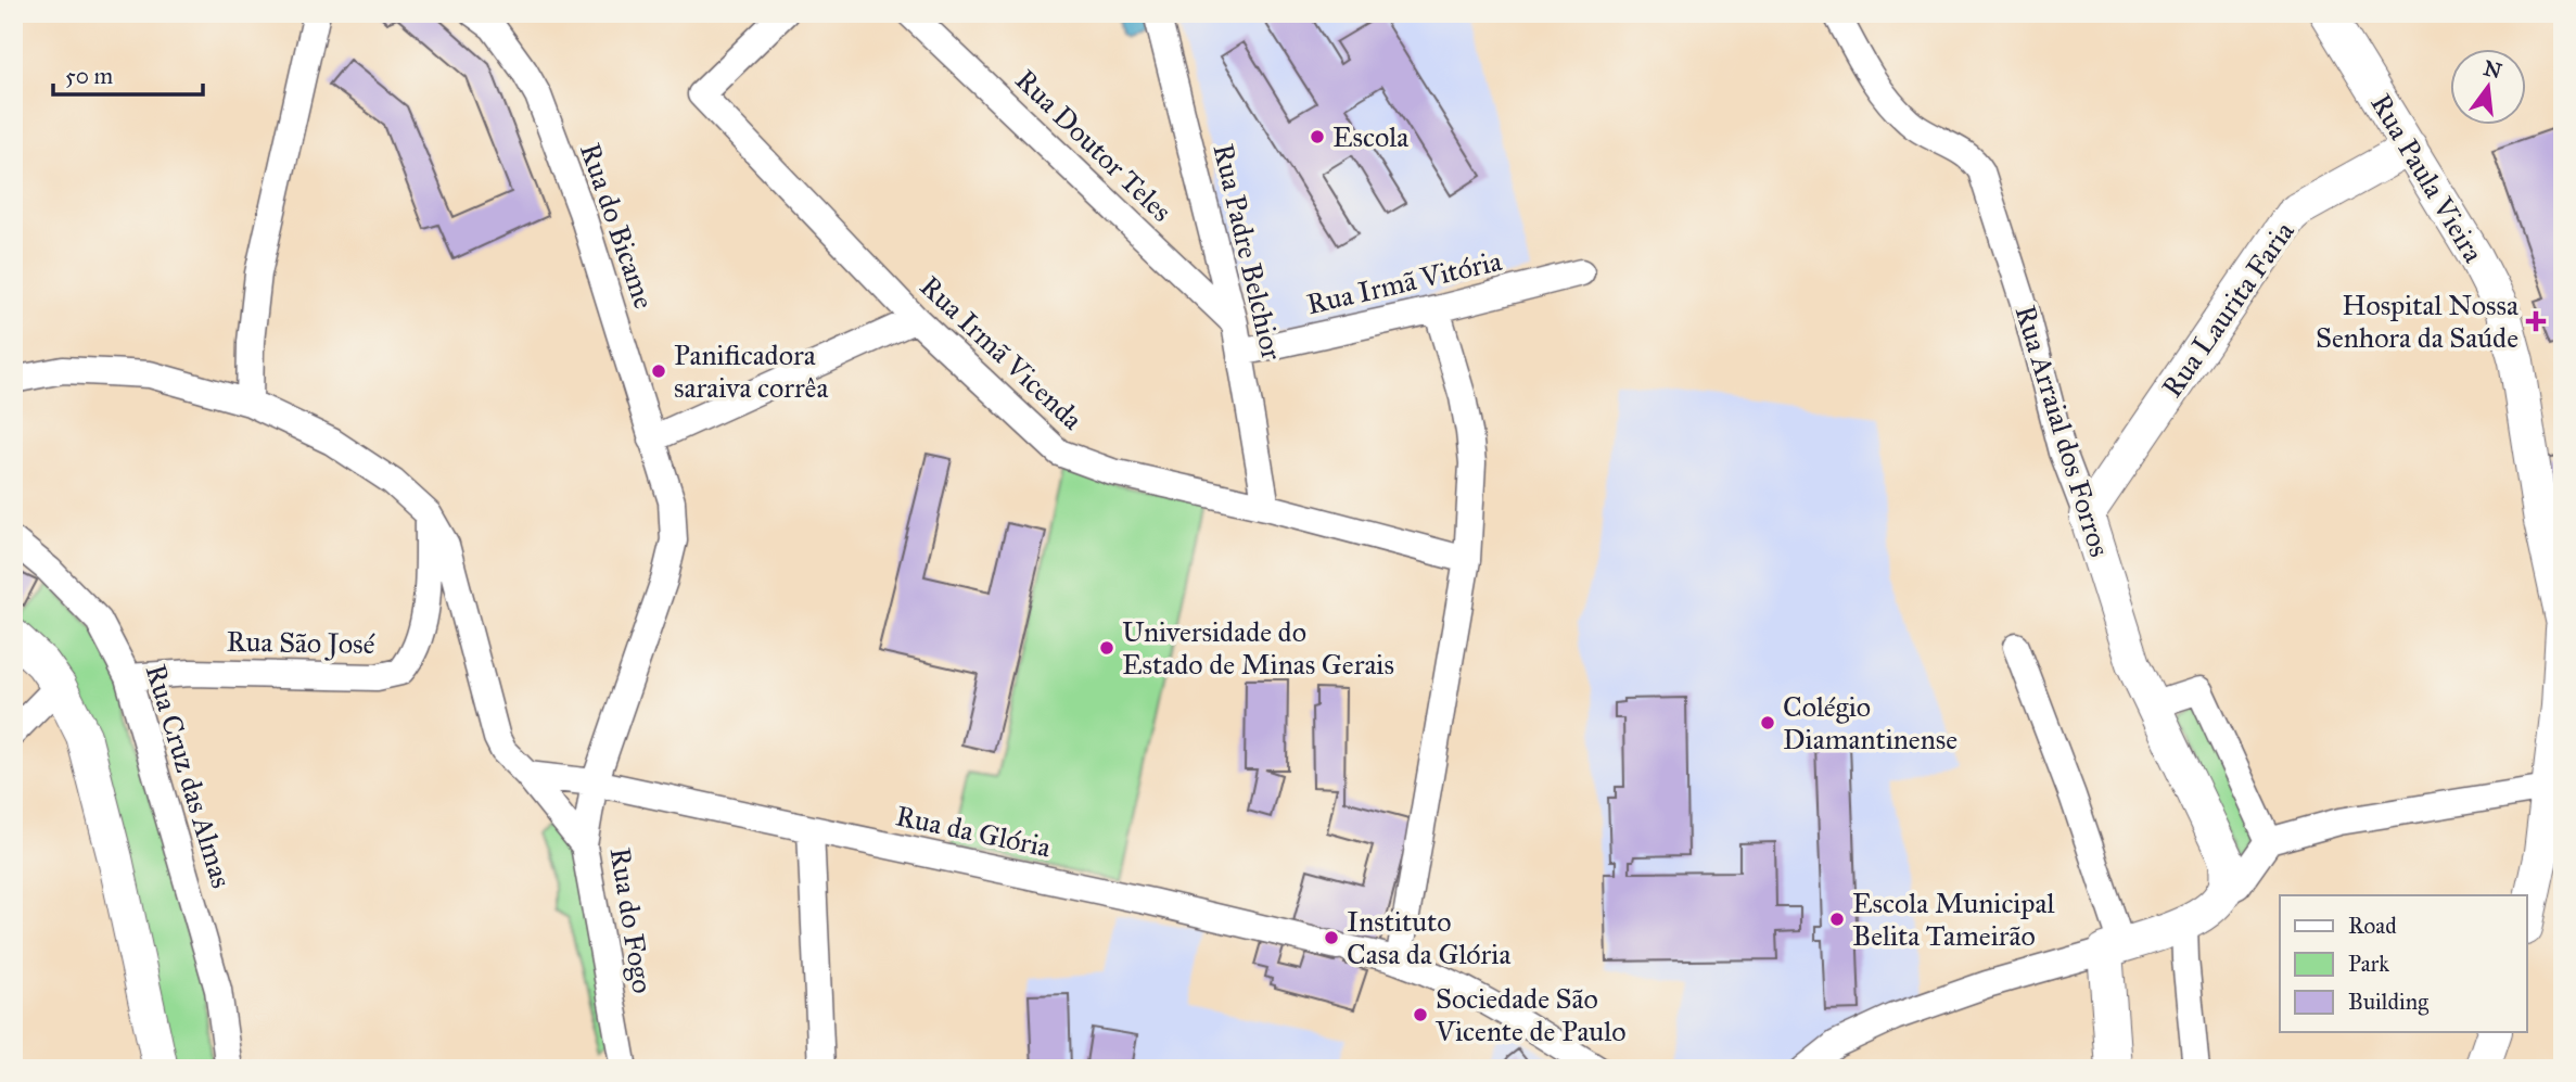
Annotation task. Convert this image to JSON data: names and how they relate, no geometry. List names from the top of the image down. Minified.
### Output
{"streets":{"main road":["Rua Paula Vieira","Rua Laurita Faria","Rua Arraial dos Forros"],"street":["Rua Doutor Teles","Rua do Bicame","Rua Padre Belchior","Rua Irmã Vitória","Rua Irmã Vicenda","Rua São José","Rua Cruz das Almas","Rua da Glória","Rua do Fogo"]},"crossings":[["Rua Doutor Teles","Rua Padre Belchior"],["Rua Paula Vieira","Rua Laurita Faria"],["Rua do Bicame","Rua da Glória"],["Rua do Bicame","Rua do Fogo"],["Rua Padre Belchior","Rua Irmã Vitória"],["Rua Padre Belchior","Rua Irmã Vicenda"],["Rua Laurita Faria","Rua Arraial dos Forros"],["Rua São José","Rua Cruz das Almas"],["Rua da Glória","Rua do Fogo"]],"places":{"other":["Escola","Panificadora saraiva corrêa","Universidade do Estado de Minas Gerais","Colégio Diamantinense","Escola Municipal Belita Tameirão","Instituto Casa da Glória","Sociedade São Vicente de Paulo"],"health":["Hospital Nossa Senhora da Saúde"]},"legend":["Road","Park","Building"],"scale_bar":"50 m","north":"top"}
